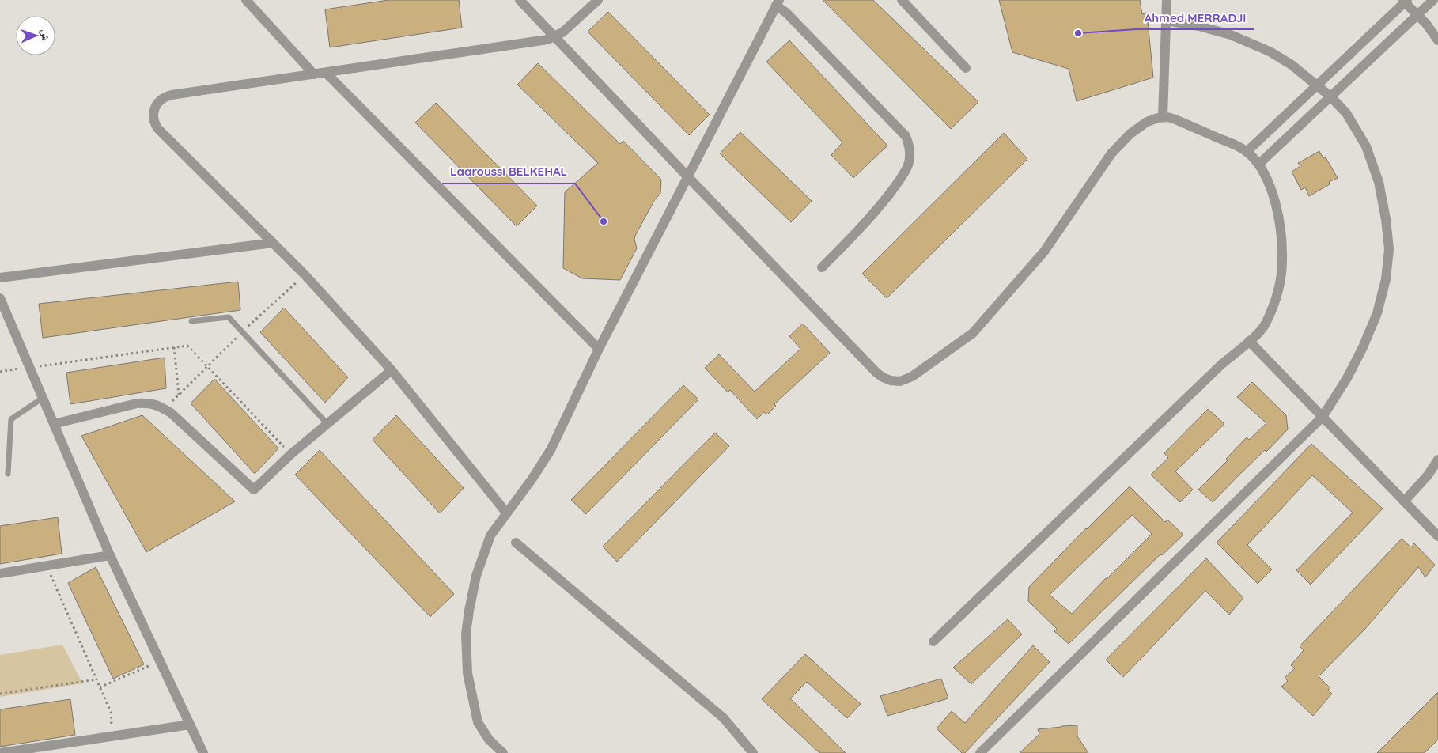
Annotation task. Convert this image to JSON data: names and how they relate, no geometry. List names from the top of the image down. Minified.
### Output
{"places":["Ahmed MERRADJI","Laaroussi BELKEHAL"],"north":"right"}
